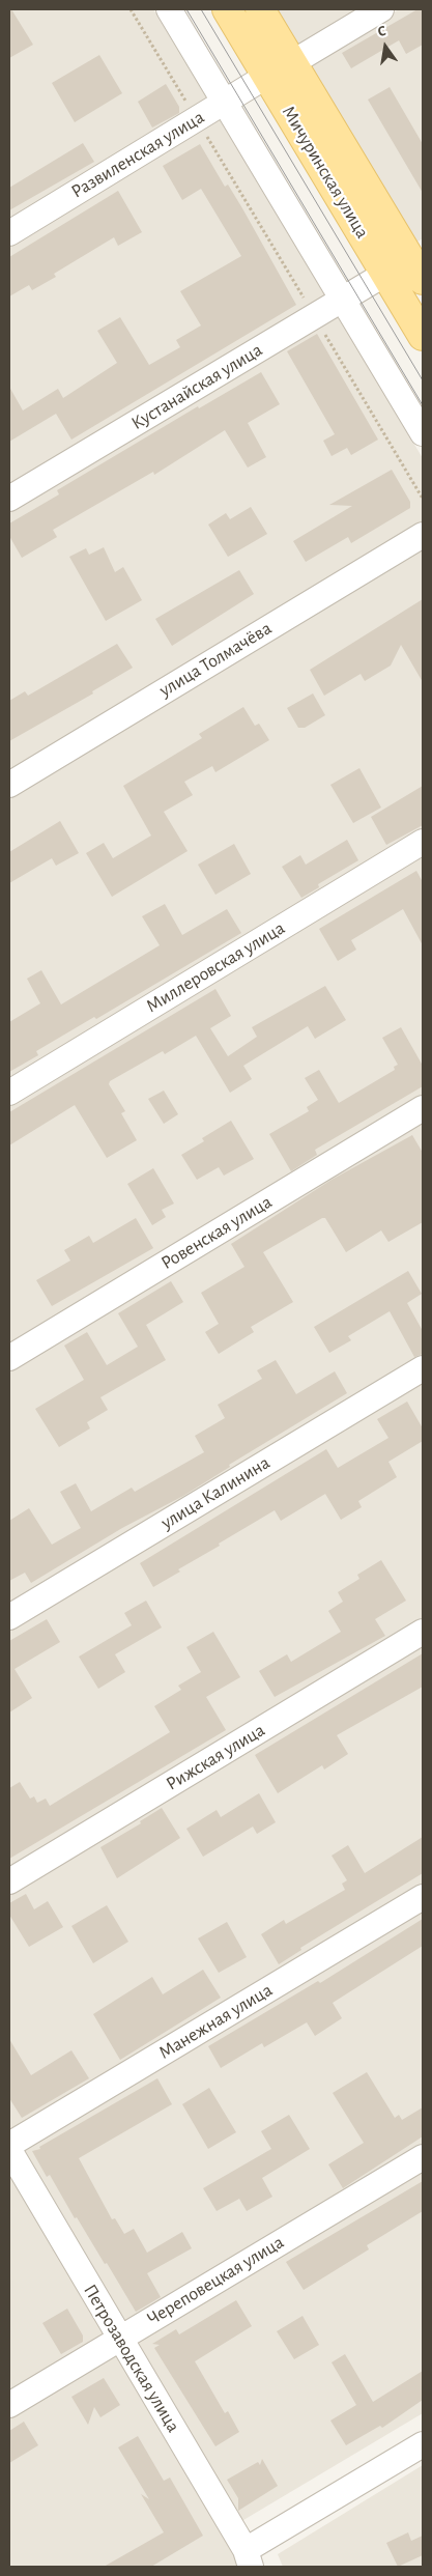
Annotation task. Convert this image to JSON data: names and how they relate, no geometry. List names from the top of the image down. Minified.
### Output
{"streets":{"main road":["Мичуринская улица"],"street":["Развиленская улица","Кустанайская улица","улица Толмачёва","Миллеровская улица","Ровенская улица","улица Калинина","Рижская улица","Манежная улица","Череповецкая улица","Петрозаводская улица"]},"crossings":[["Развиленская улица","Мичуринская улица"],["Мичуринская улица","Кустанайская улица"],["Череповецкая улица","Петрозаводская улица"]],"north":"top"}
